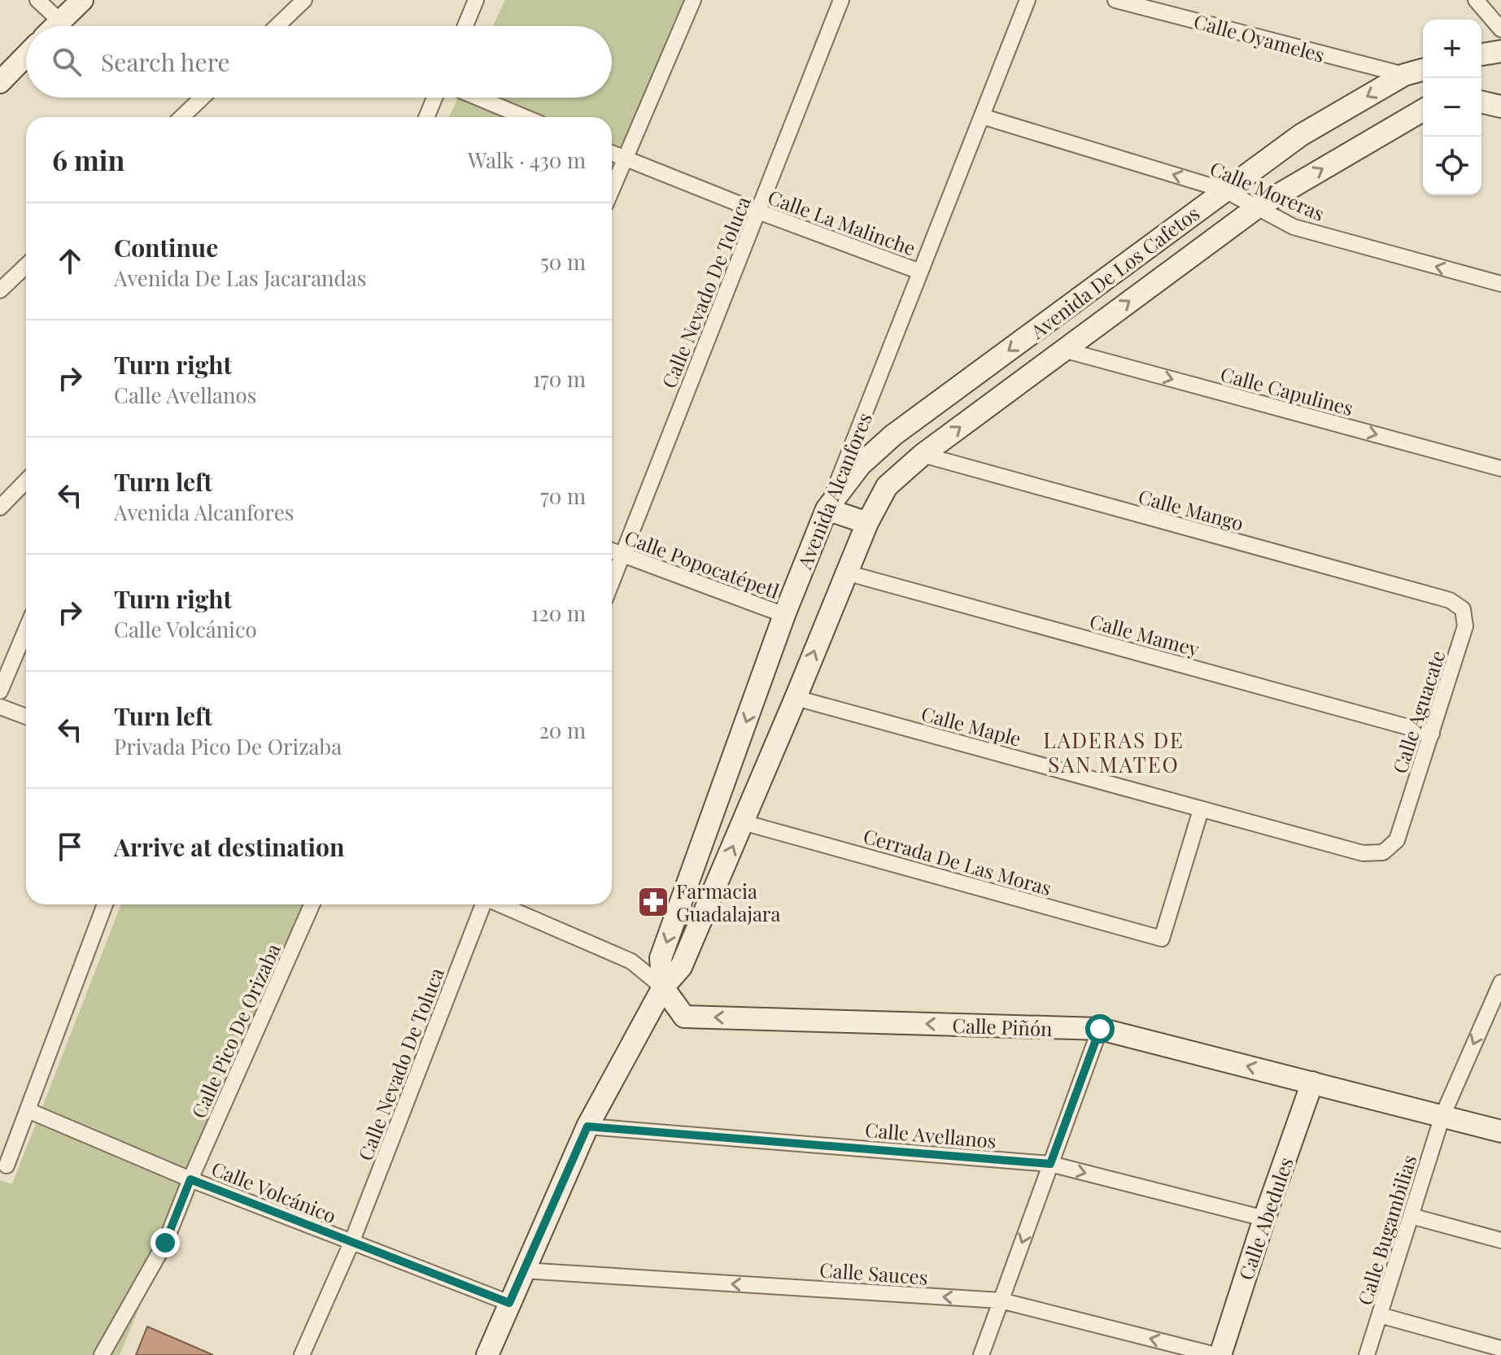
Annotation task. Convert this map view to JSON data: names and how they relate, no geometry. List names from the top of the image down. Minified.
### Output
{"streets":{"street":["Calle Oyameles","Calle Moreras","Calle La Malinche","Avenida De Los Cafetos","Calle Nevado De Toluca","Calle Capulines","Avenida Alcanfores","Calle Mango","Calle Popocatépetl","Calle Mamey","Calle Aguacate","Calle Maple","Cerrada De Las Moras","Calle Piñón","Calle Pico De Orizaba","Calle Avellanos","Calle Volcánico","Calle Abedules","Calle Bugambilias","Calle Sauces"]},"crossings":[["Calle Oyameles","Avenida De Los Cafetos"],["Calle Moreras","Avenida De Los Cafetos"],["Calle Moreras","Avenida Alcanfores"],["Calle La Malinche","Calle Nevado De Toluca"],["Calle La Malinche","Avenida Alcanfores"],["Avenida De Los Cafetos","Calle Capulines"],["Avenida De Los Cafetos","Avenida Alcanfores"],["Avenida De Los Cafetos","Calle Mango"],["Calle Nevado De Toluca","Calle Popocatépetl"],["Calle Nevado De Toluca","Calle Volcánico"],["Avenida Alcanfores","Calle Popocatépetl"],["Avenida Alcanfores","Calle Piñón"],["Calle Mango","Calle Aguacate"],["Calle Mamey","Calle Aguacate"],["Calle Aguacate","Calle Maple"],["Calle Maple","Cerrada De Las Moras"],["Calle Piñón","Calle Abedules"],["Calle Piñón","Calle Bugambilias"],["Calle Pico De Orizaba","Calle Volcánico"],["Calle Avellanos","Calle Abedules"],["Calle Abedules","Calle Sauces"]],"one_way":["Calle Moreras","Calle Capulines","Calle Piñón","Calle Bugambilias","Calle Sauces"],"districts":["LADERAS DE SAN MATEO"],"places":{"pharmacy":["Farmacia Guadalajara"]},"page":{"map_buttons":["+","−"],"search":"Search here","heading":["6 min","Walk · 430 m"],"list":[["Continue","Avenida De Las Jacarandas","50 m"],["Turn right","Calle Avellanos","170 m"],["Turn left","Avenida Alcanfores","70 m"],["Turn right","Calle Volcánico","120 m"],["Turn left","Privada Pico De Orizaba","20 m"],"Arrive at destination"]}}
